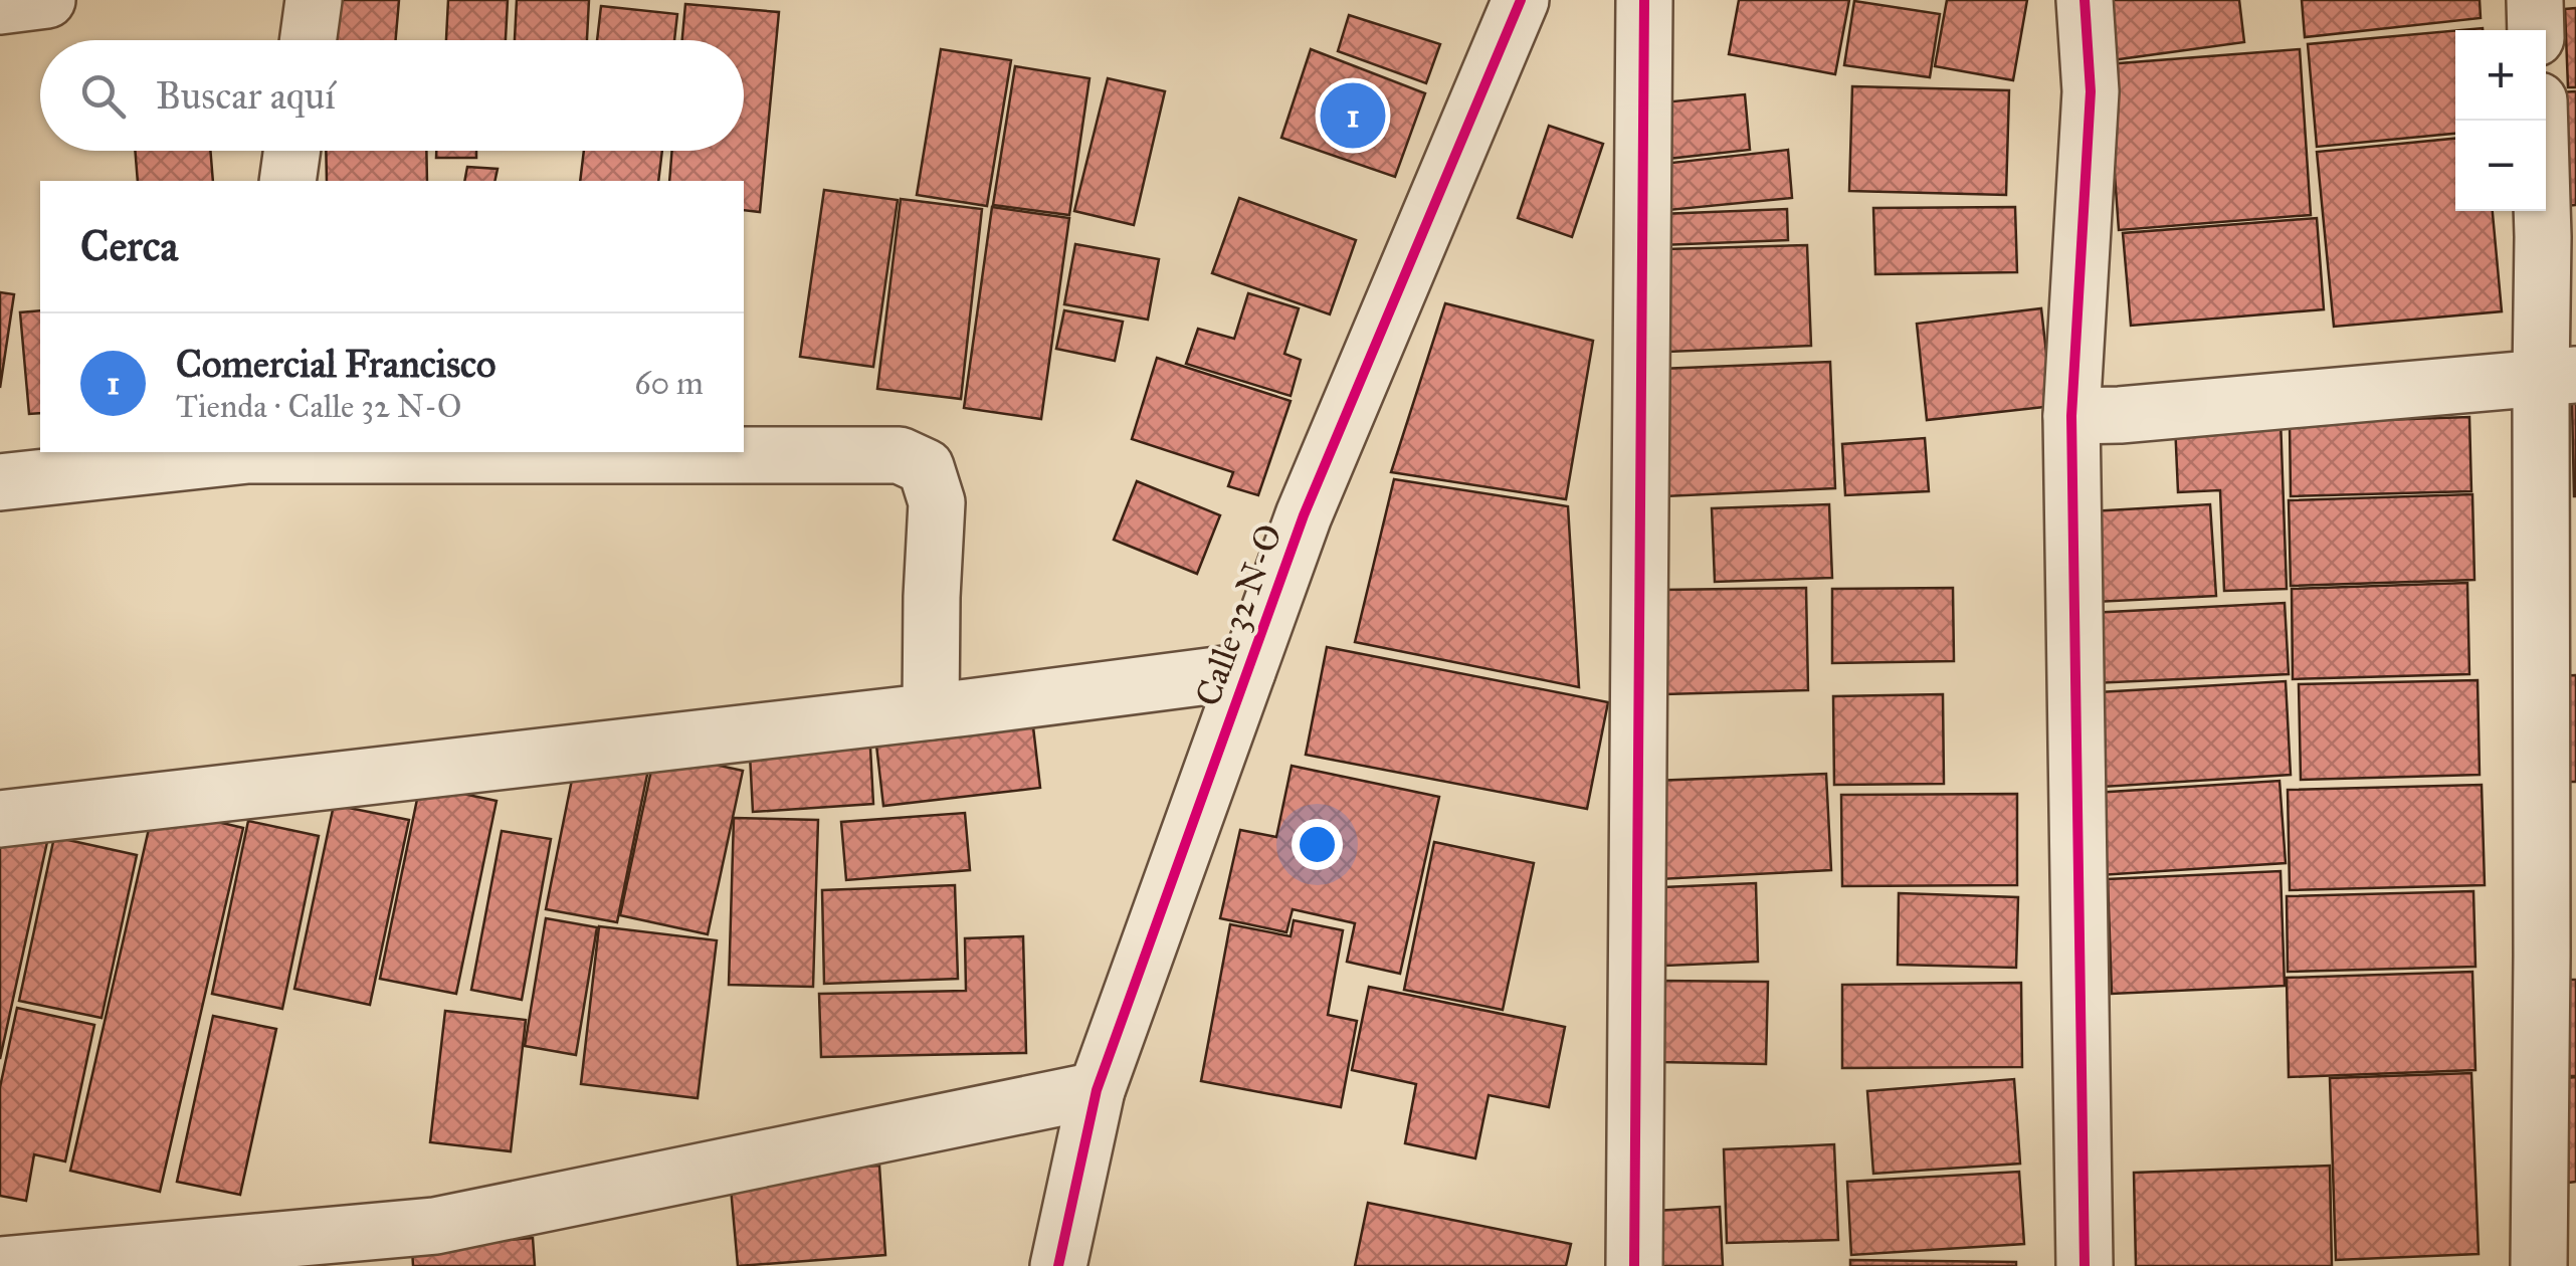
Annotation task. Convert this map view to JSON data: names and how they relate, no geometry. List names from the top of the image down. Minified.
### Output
{"streets":{"street":["Calle 32 N-O"]},"page":{"map_buttons":["+","−"],"search":"Buscar aquí","pins":"1","heading":"Cerca","list":[{"mark":"1","name":"Comercial Francisco","note":"Tienda · Calle 32 N-O","value":"60 m"}]}}
